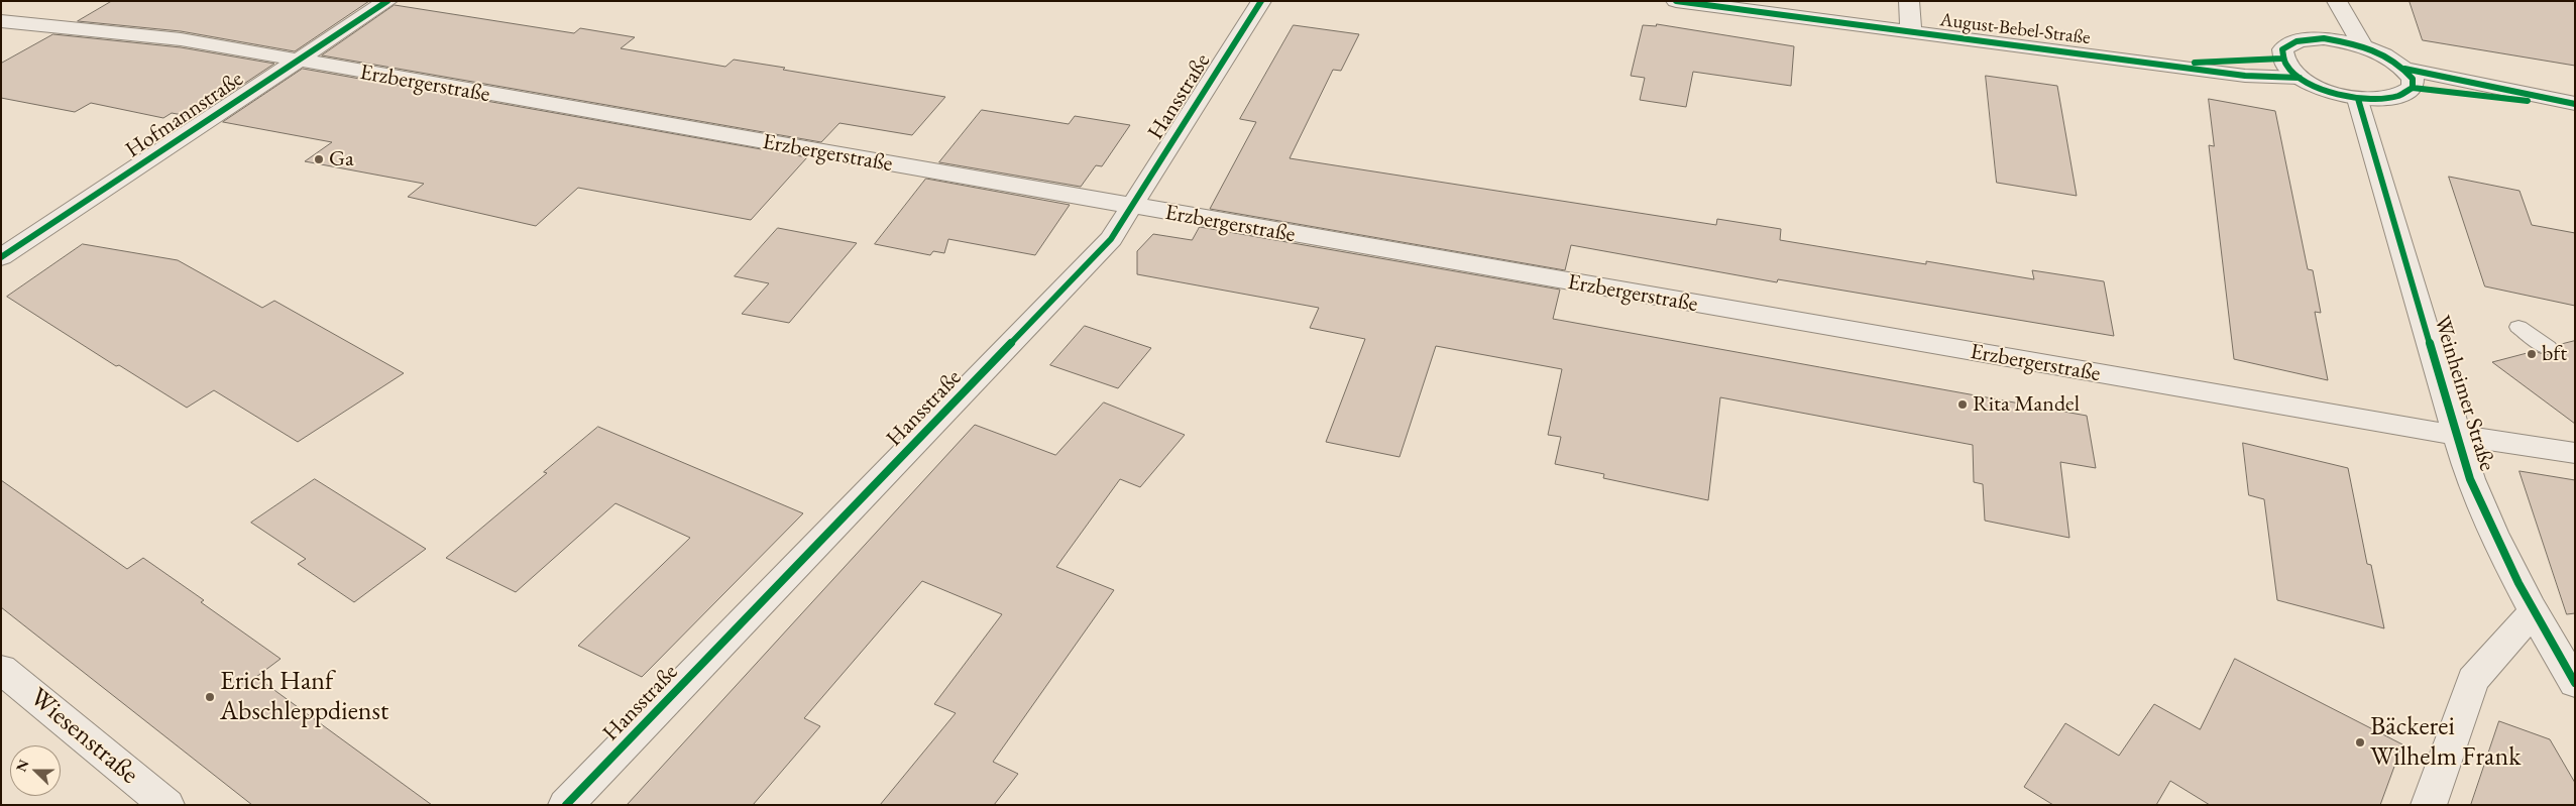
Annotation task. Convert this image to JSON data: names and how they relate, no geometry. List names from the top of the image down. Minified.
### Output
{"streets":{"street":["August-Bebel-Straße","Erzbergerstraße","Hansstraße","Hofmannstraße","Weinheimer Straße","Wiesenstraße"]},"crossings":[["Erzbergerstraße","Hansstraße"],["Erzbergerstraße","Hofmannstraße"],["Erzbergerstraße","Weinheimer Straße"]],"places":["Ga","bft","Rita Mandel","Erich Hanf Abschleppdienst","Bäckerei Wilhelm Frank"],"north":"left"}
